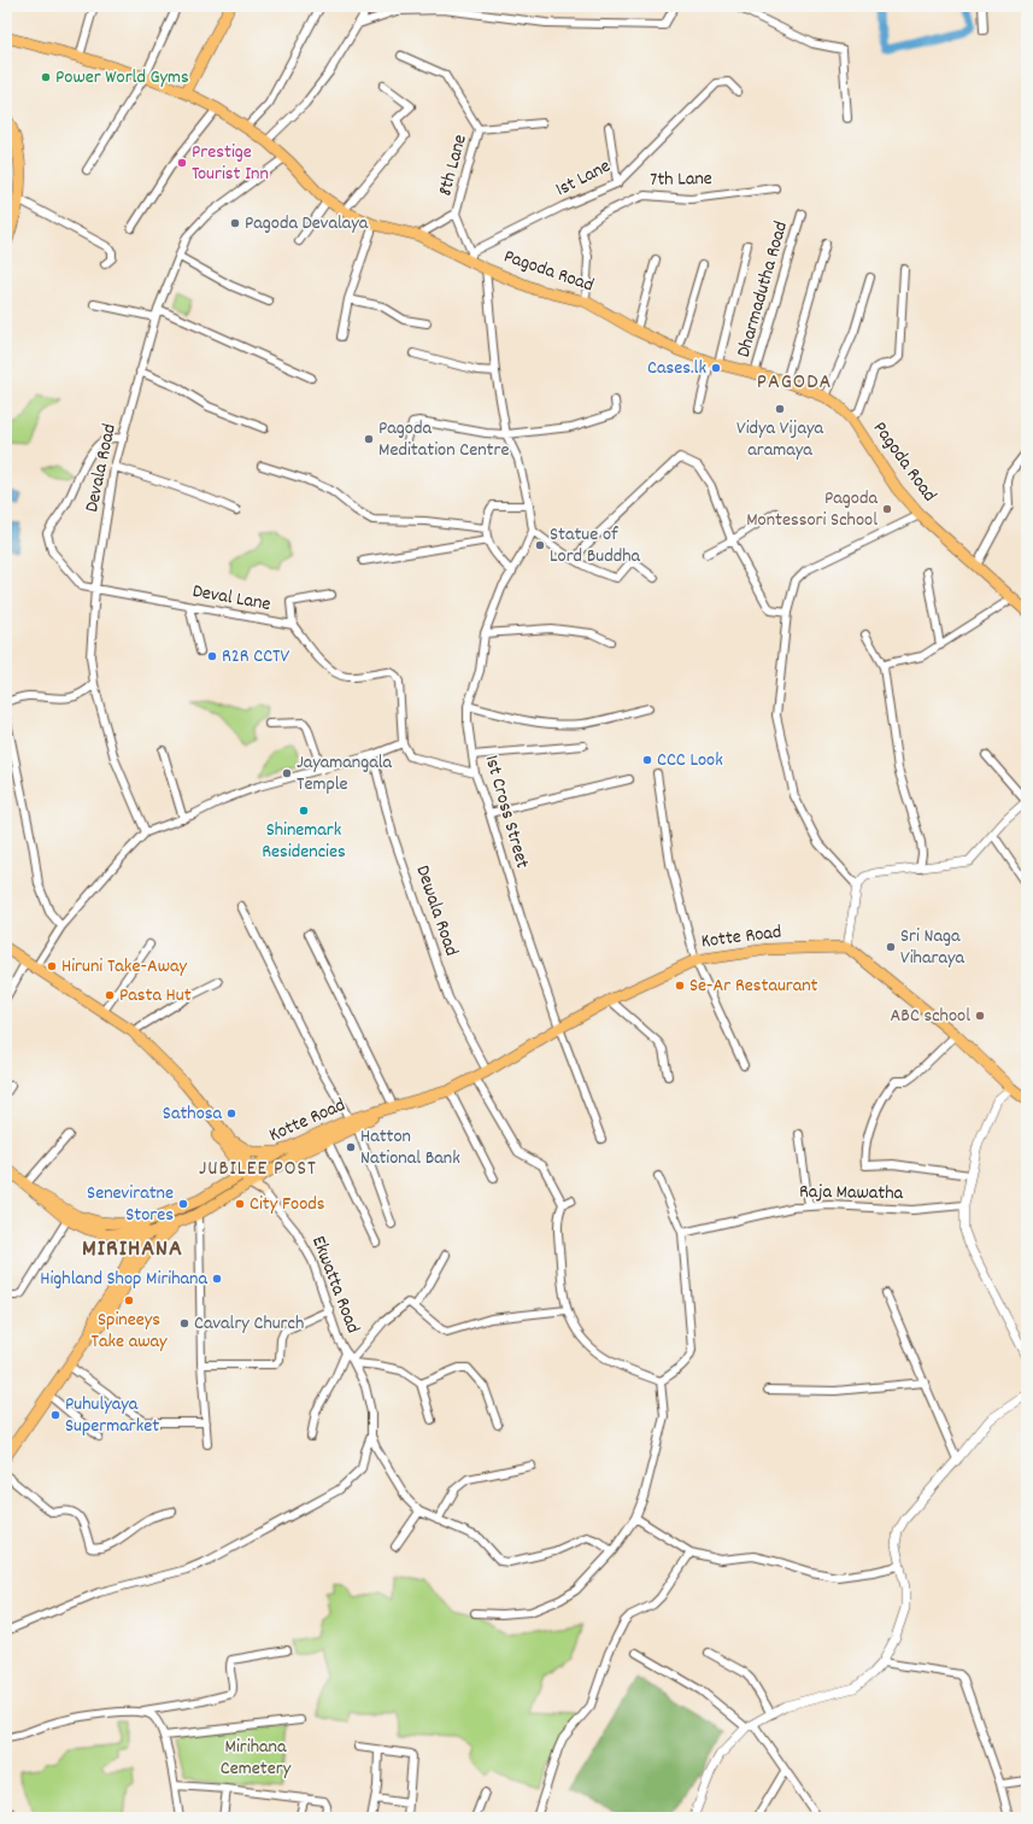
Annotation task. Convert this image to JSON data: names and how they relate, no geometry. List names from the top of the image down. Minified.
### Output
{"streets":{"main road":["Pagoda Road","Kotte Road"],"street":["8th Lane","1st Lane","7th Lane","Dharmadutha Road","Devala Road","Deval Lane","1st Cross Street","Dewala Road","Raja Mawatha","Ekwatta Road"]},"crossings":[["8th Lane","1st Lane"],["8th Lane","Pagoda Road"],["1st Lane","Pagoda Road"],["7th Lane","Pagoda Road"],["Pagoda Road","Dharmadutha Road"],["Pagoda Road","Devala Road"],["Devala Road","Deval Lane"],["1st Cross Street","Kotte Road"],["Dewala Road","Kotte Road"]],"districts":["PAGODA","JUBILEE POST","MIRIHANA"],"parks":["Mirihana Cemetery"],"places":["Power World Gyms","Prestige Tourist Inn","Pagoda Devalaya","Cases.lk","Vidya Vijaya aramaya","Pagoda Meditation Centre","Pagoda Montessori School","Statue of Lord Buddha","R2R CCTV","CCC Look","Jayamangala Temple","Shinemark Residencies","Sri Naga Viharaya","Hiruni Take-Away","Se-Ar Restaurant","Pasta Hut","ABC school","Sathosa","Hatton National Bank","Seneviratne Stores","City Foods","Highland Shop Mirihana","Spineeys Take away","Cavalry Church","Puhulyaya Supermarket"]}
